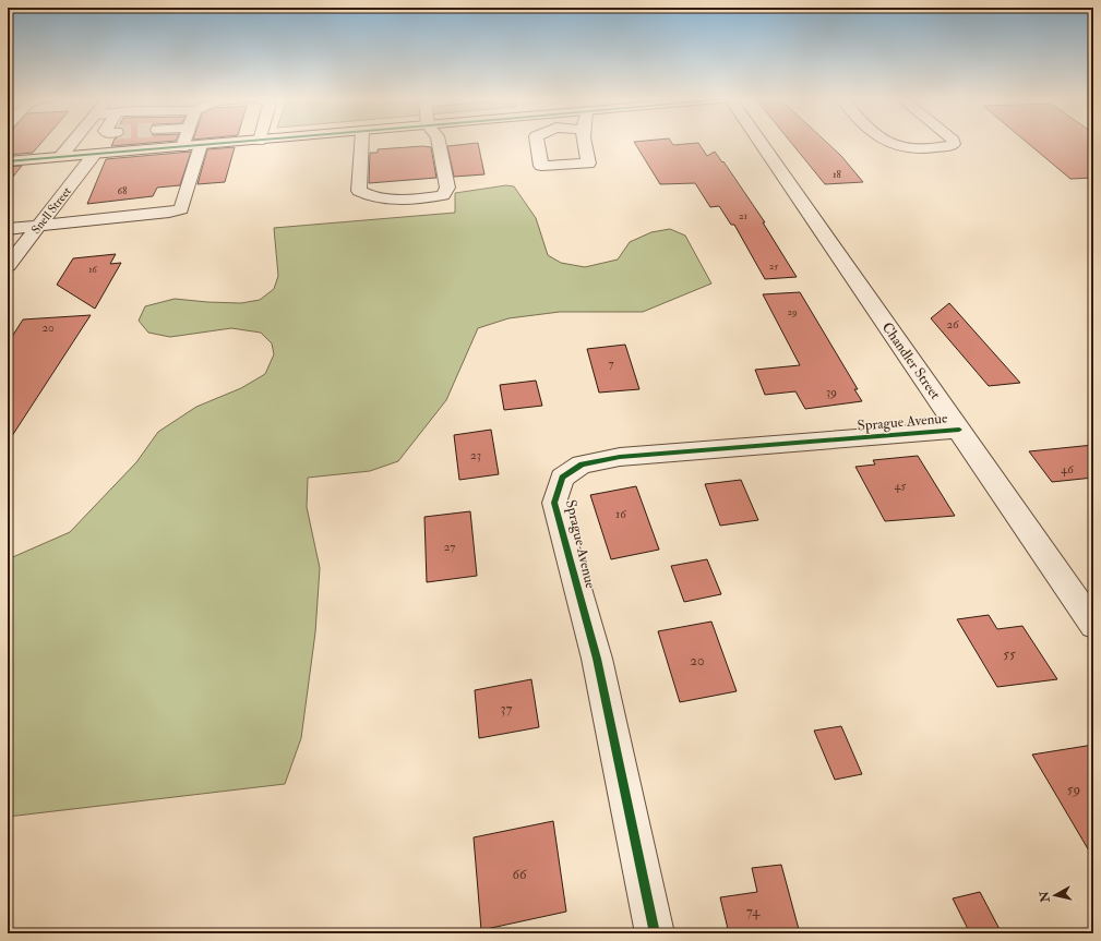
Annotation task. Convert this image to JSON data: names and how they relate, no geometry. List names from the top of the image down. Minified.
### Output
{"streets":{"street":["Snell Street","Chandler Street","Sprague Avenue"]},"crossings":[["Chandler Street","Sprague Avenue"]],"house_numbers":["18","68","21","25","16","29","26","20","7","39","23","46","45","16","27","55","20","37","59","66","74"],"north":"left"}
